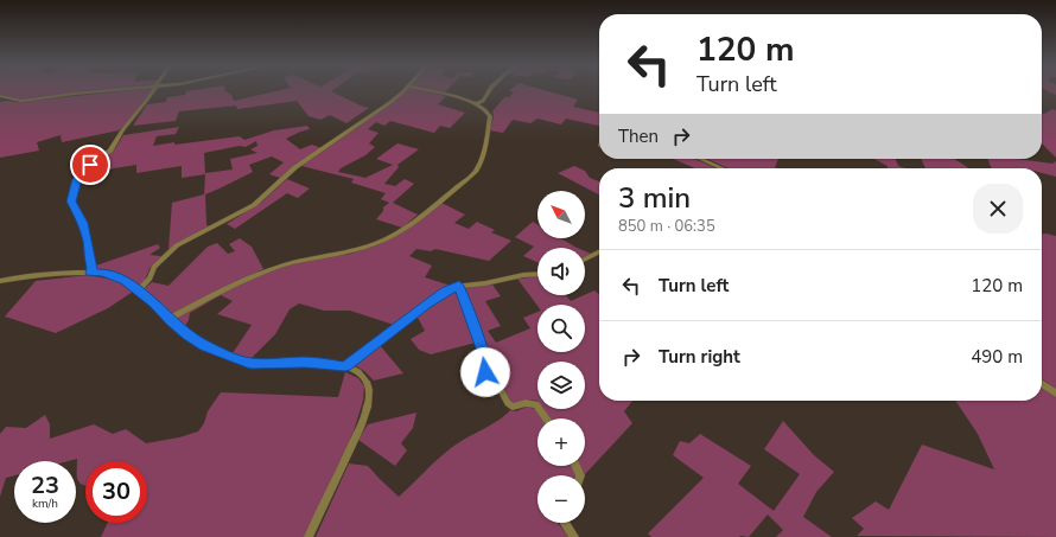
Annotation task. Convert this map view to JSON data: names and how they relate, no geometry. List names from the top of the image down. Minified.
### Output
{"north":"top left","page":{"turn":["120 m","Turn left"],"then":"Then","heading":["3 min","850 m · 06:35"],"map_buttons":["+","−"],"list":[{"name":"Turn left","value":"120 m"},{"name":"Turn right","value":"490 m"}],"speed":"23 km/h","limit":"30"}}
